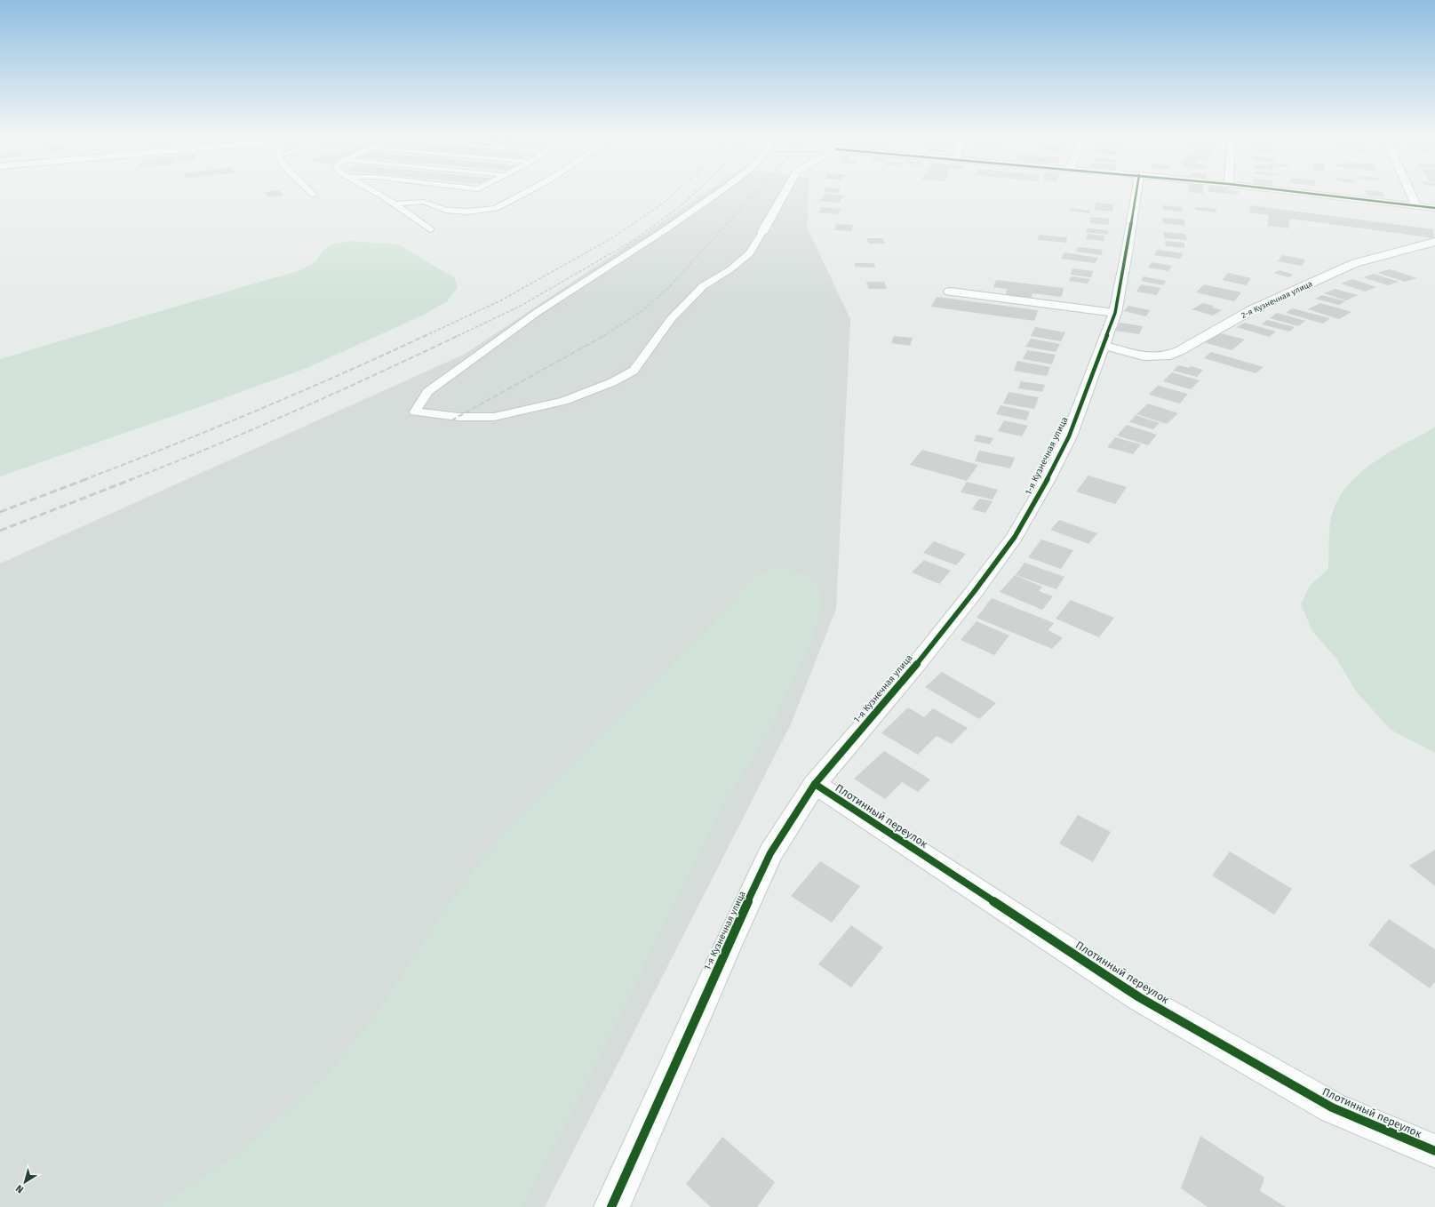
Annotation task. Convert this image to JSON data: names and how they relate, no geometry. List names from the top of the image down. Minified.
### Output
{"streets":{"street":["2-я Кузнечная улица","1-я Кузнечная улица","Плотинный переулок"]},"crossings":[["2-я Кузнечная улица","1-я Кузнечная улица"],["1-я Кузнечная улица","Плотинный переулок"]],"north":"bottom left"}
